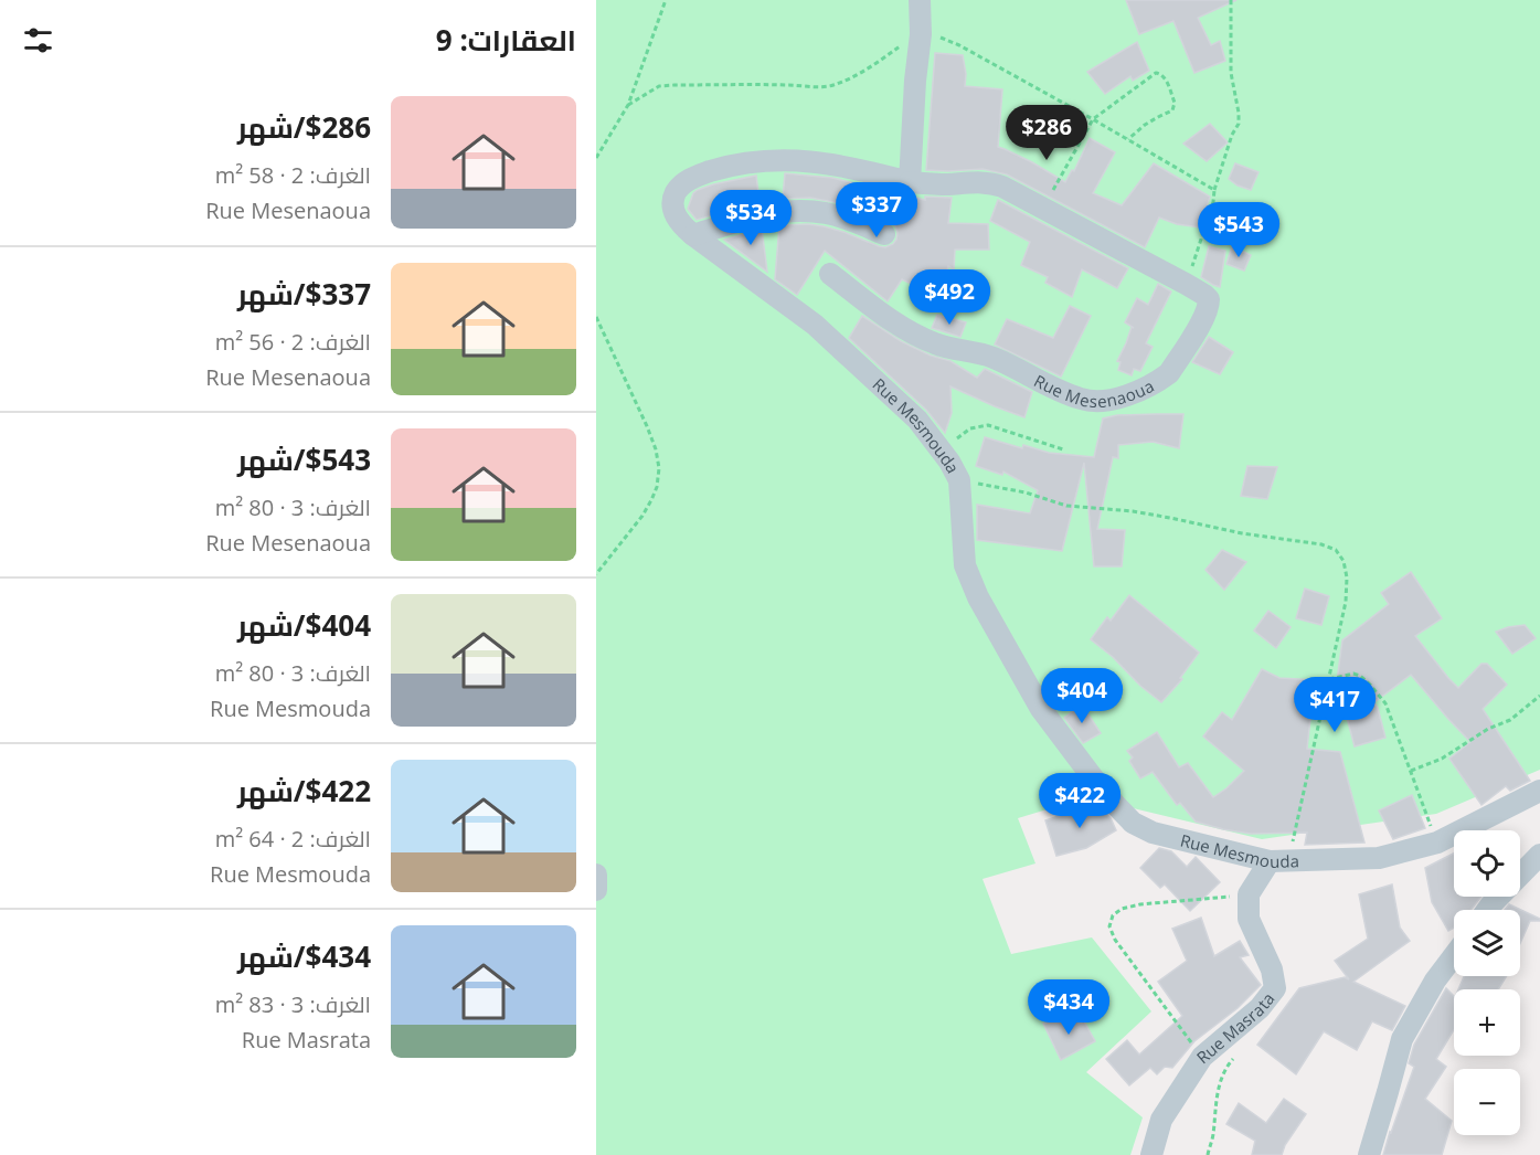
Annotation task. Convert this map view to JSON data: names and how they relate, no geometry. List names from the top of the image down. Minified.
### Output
{"streets":{"street":["Rue Mesenaoua","Rue Mesmouda","Rue Masrata"]},"crossings":[["Rue Mesenaoua","Rue Mesmouda"]],"page":{"heading":"العقارات: 9","list":[{"name":"$286/شهر","note":"الغرف: 2 · 58 m² · Rue Mesenaoua"},{"name":"$337/شهر","note":"الغرف: 2 · 56 m² · Rue Mesenaoua"},{"name":"$543/شهر","note":"الغرف: 3 · 80 m² · Rue Mesenaoua"},{"name":"$404/شهر","note":"الغرف: 3 · 80 m² · Rue Mesmouda"},{"name":"$422/شهر","note":"الغرف: 2 · 64 m² · Rue Mesmouda"},{"name":"$434/شهر","note":"الغرف: 3 · 83 m² · Rue Masrata"}],"price":["$286","$337","$534","$543","$492","$404","$417","$422","$434"],"map_buttons":["+","−"]}}
